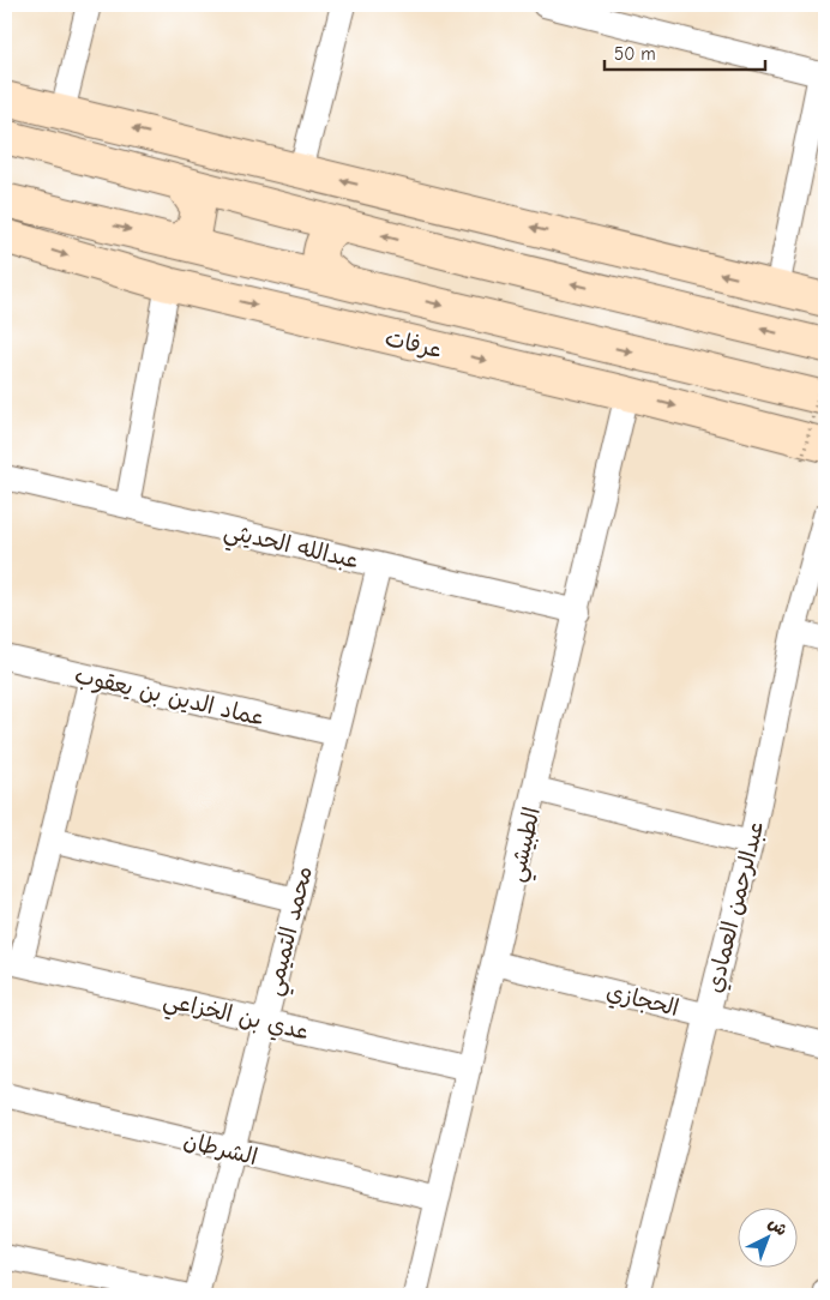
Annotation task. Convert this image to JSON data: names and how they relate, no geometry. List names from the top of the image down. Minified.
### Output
{"streets":{"street":["عرفات","عبدالله الحديثي","عماد الدين بن يعقوب","الطبيشي","عبدالرحمن العمادي","محمد التميمي","الحجازي","عدي بن الخزاعي","الشرطان"]},"crossings":[["عرفات","الطبيشي"],["عبدالله الحديثي","الطبيشي"],["عبدالله الحديثي","محمد التميمي"],["عماد الدين بن يعقوب","محمد التميمي"],["الطبيشي","الحجازي"],["الطبيشي","عدي بن الخزاعي"],["الطبيشي","الشرطان"],["عبدالرحمن العمادي","الحجازي"],["محمد التميمي","عدي بن الخزاعي"],["محمد التميمي","الشرطان"]],"scale_bar":"50 m","north":"top right"}
